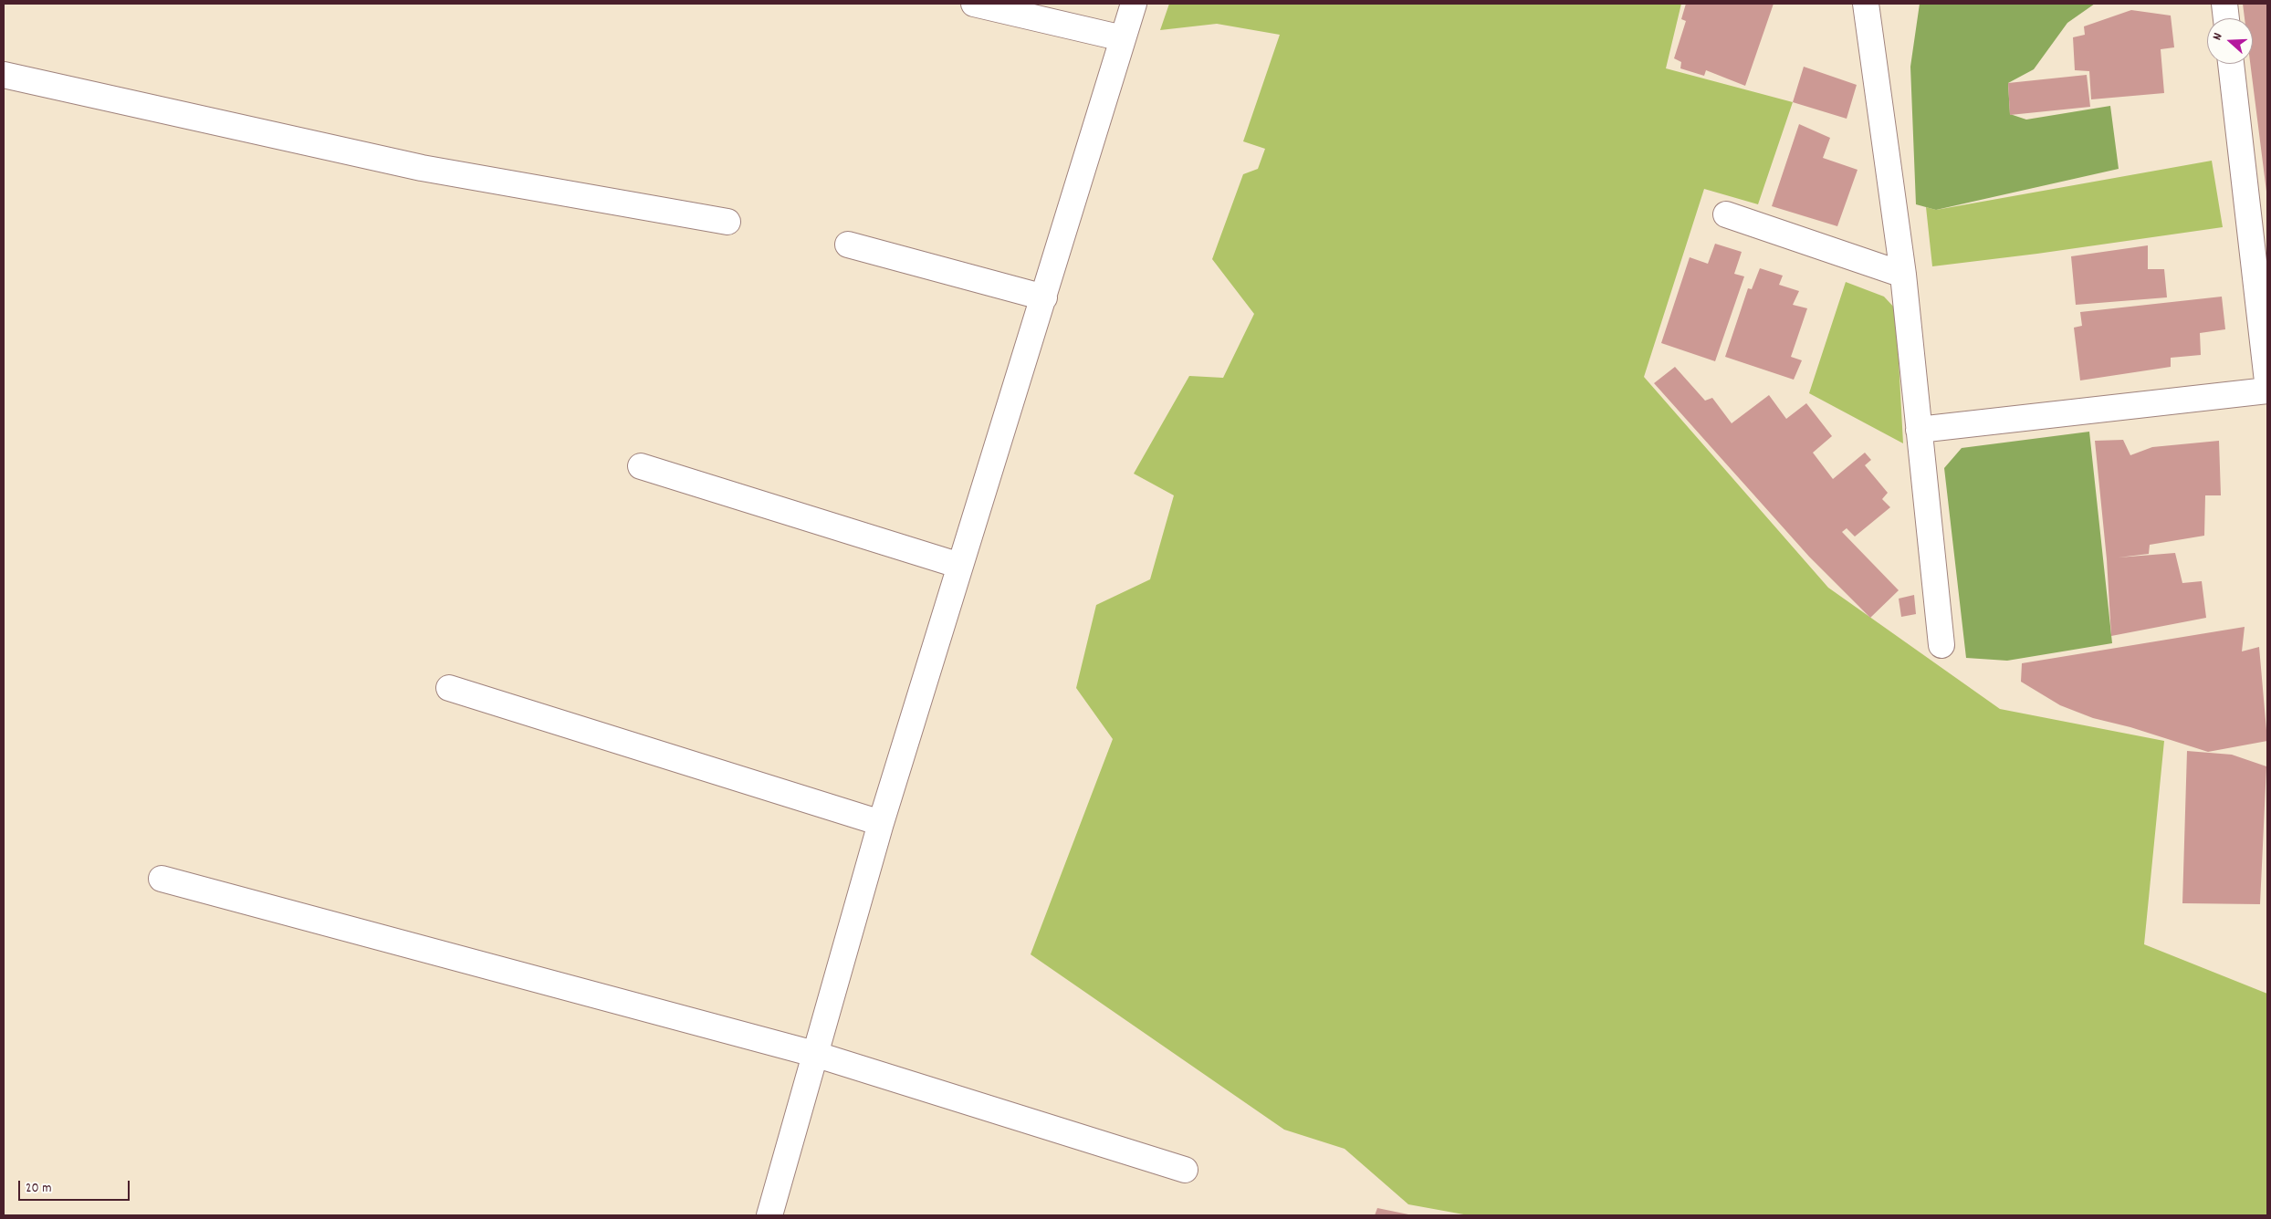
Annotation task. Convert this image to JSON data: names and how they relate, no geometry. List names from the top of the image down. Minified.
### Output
{"scale_bar":"20 m","north":"left"}
